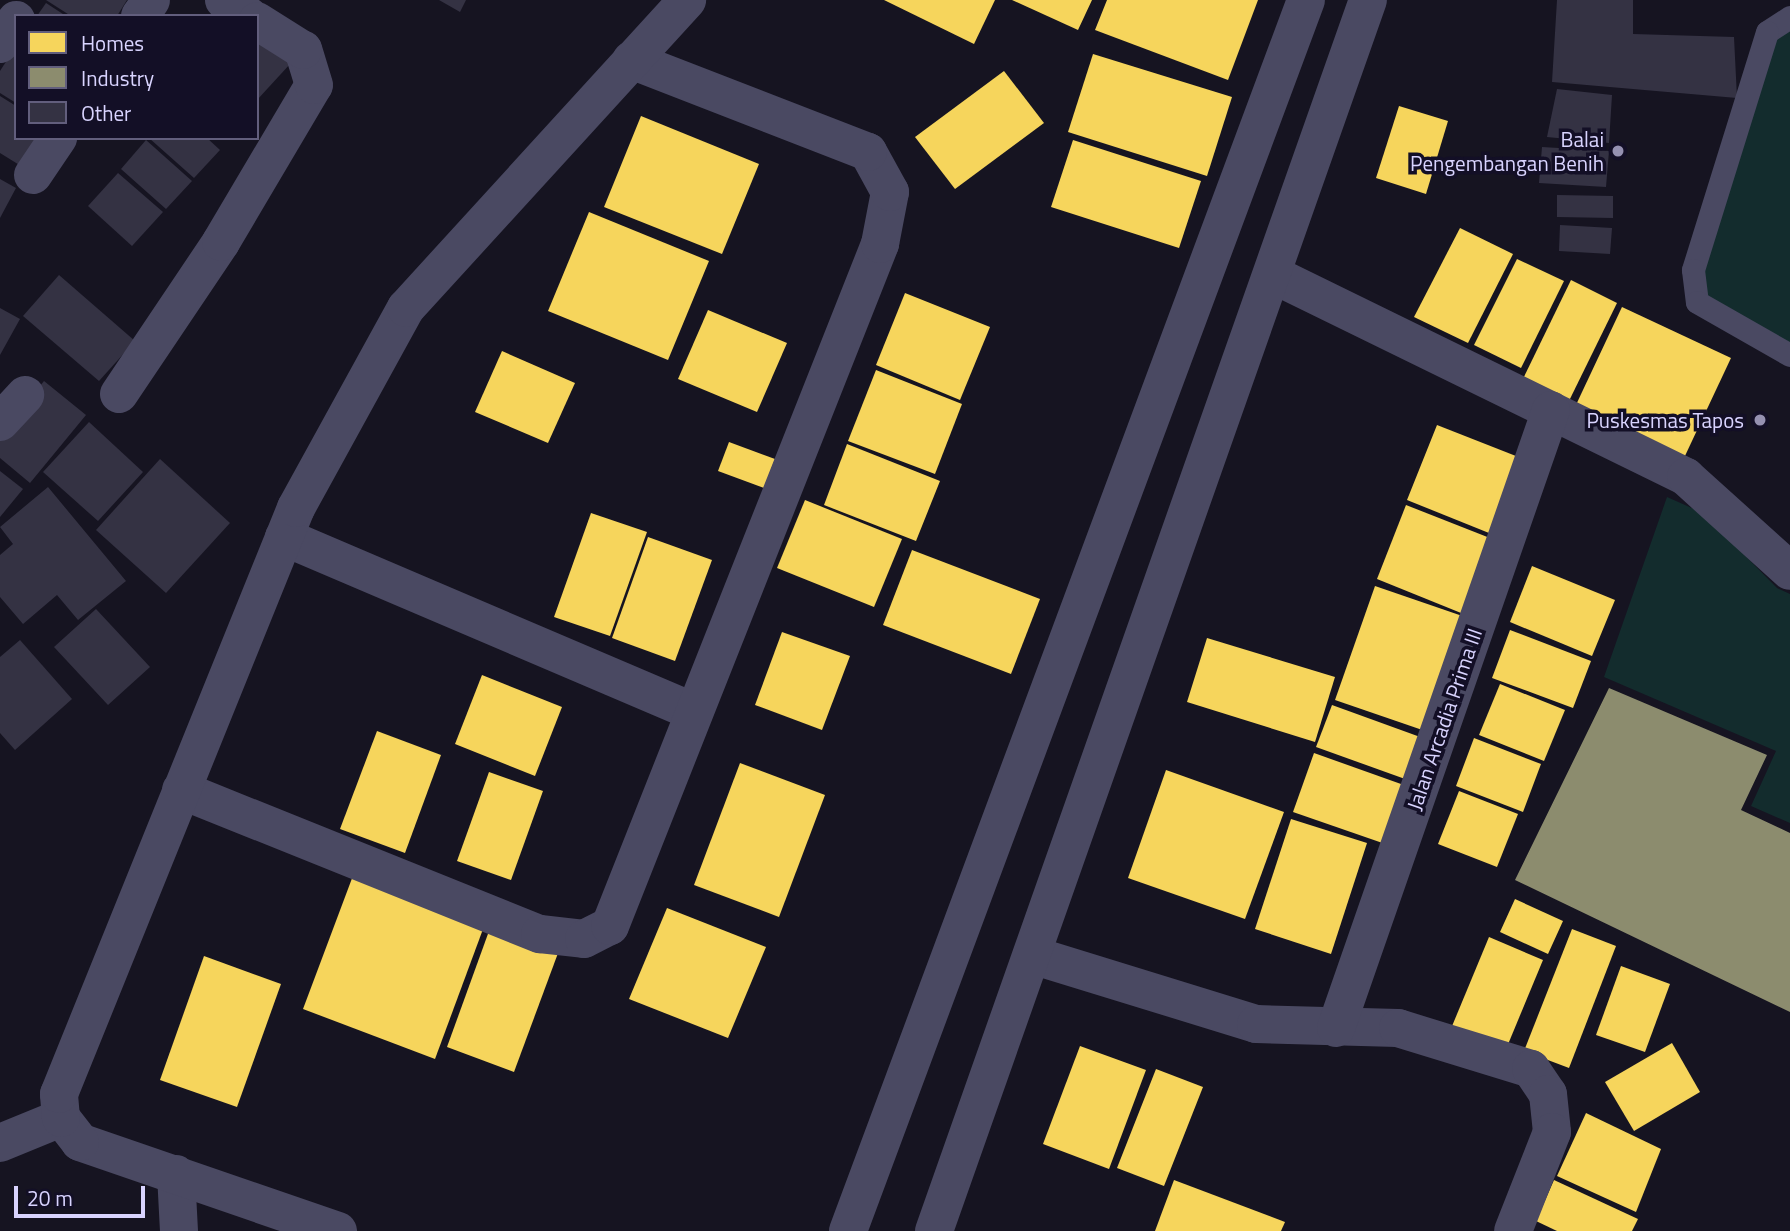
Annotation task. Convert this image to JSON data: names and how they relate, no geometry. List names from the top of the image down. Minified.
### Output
{"streets":{"street":["Jalan Arcadia Prima III"]},"places":["Balai Pengembangan Benih","Puskesmas Tapos"],"legend":["Homes","Industry","Other"],"scale_bar":"20 m"}
